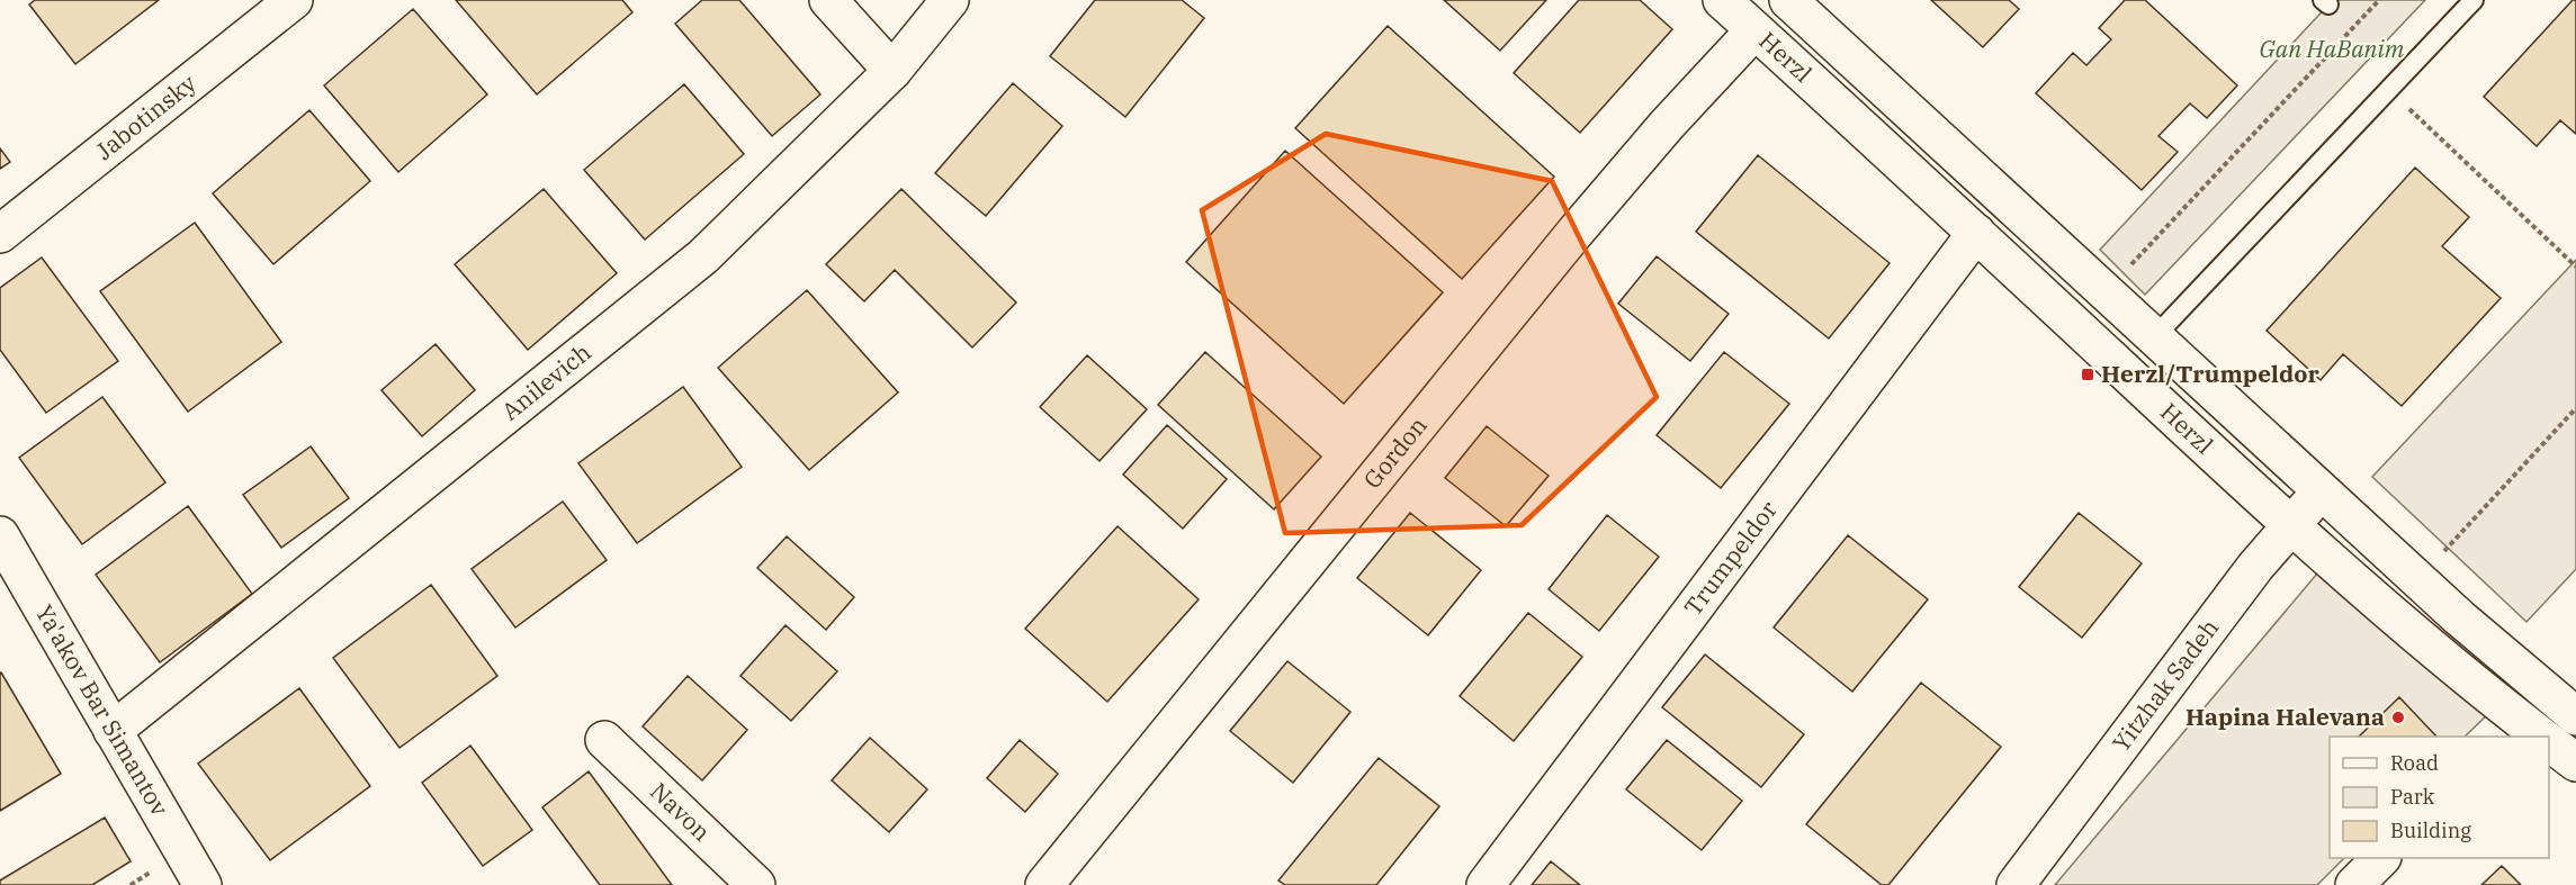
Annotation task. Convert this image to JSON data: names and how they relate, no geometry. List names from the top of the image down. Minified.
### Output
{"streets":{"street":["Herzl","Jabotinsky","Anilevich","Gordon","Trumpeldor","Yitzhak Sadeh","Ya'akov Bar Simantov","Navon"]},"crossings":[["Herzl","Gordon"],["Herzl","Trumpeldor"],["Herzl","Yitzhak Sadeh"],["Anilevich","Ya'akov Bar Simantov"]],"parks":["Gan HaBanim"],"places":{"transit":["Herzl/Trumpeldor"],"other":["Hapina Halevana"]},"legend":["Road","Park","Building"]}
